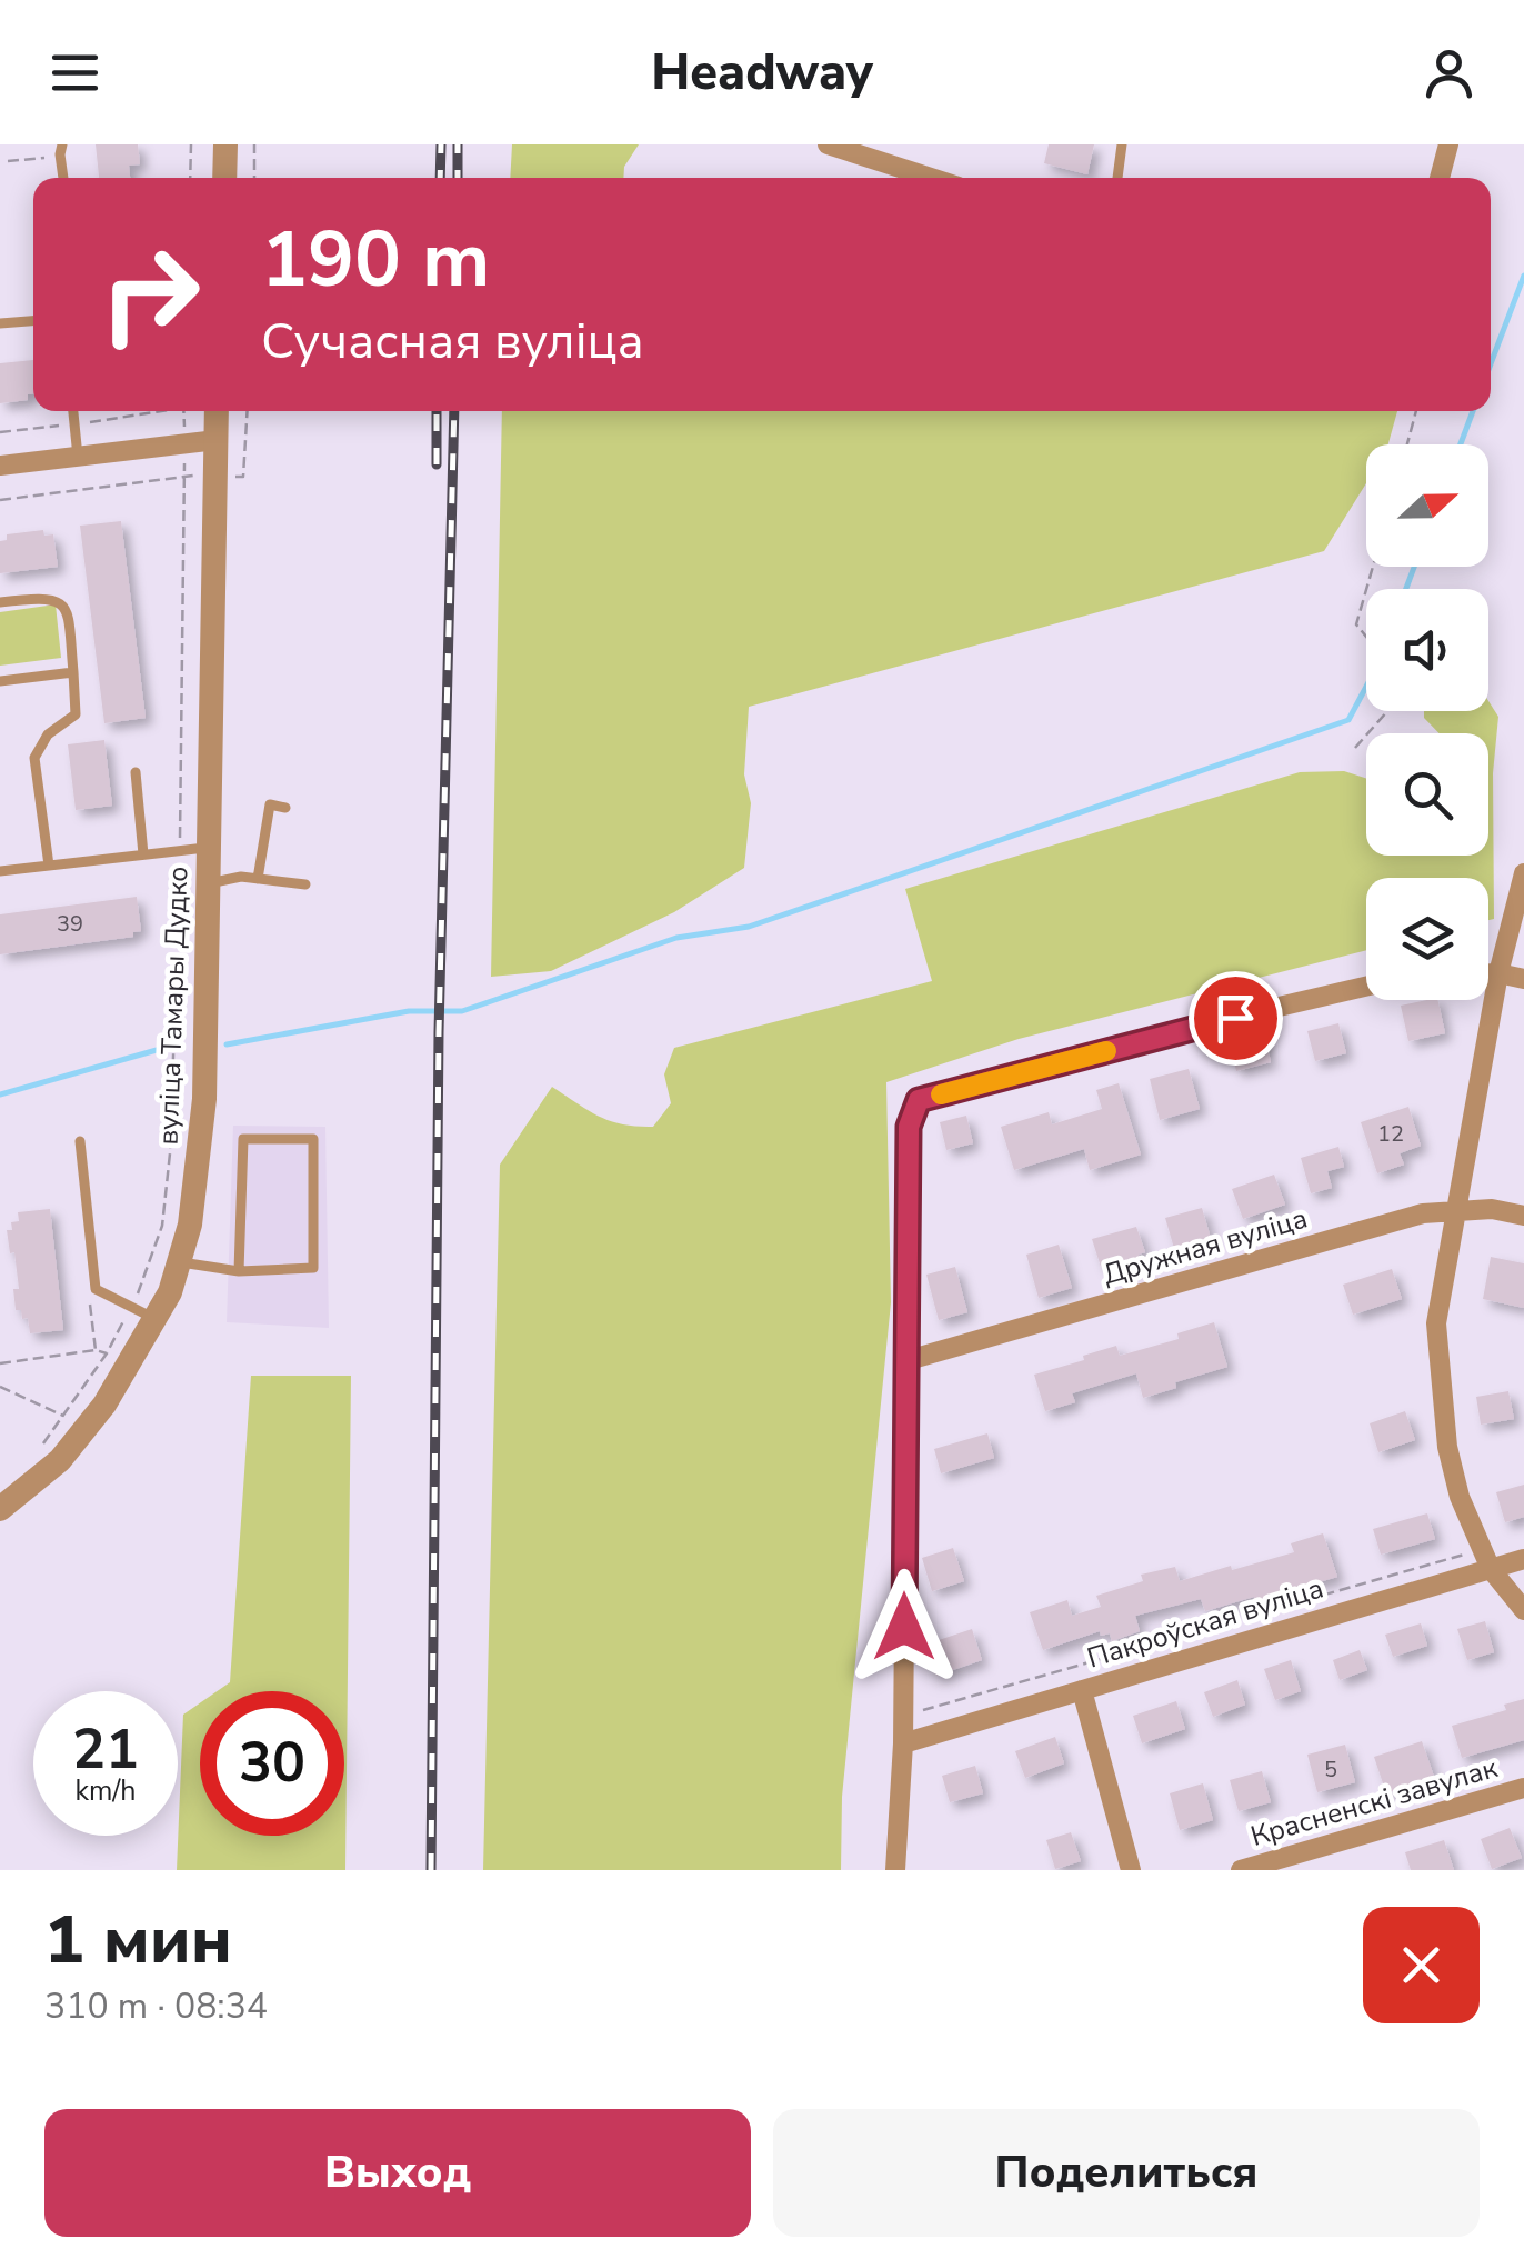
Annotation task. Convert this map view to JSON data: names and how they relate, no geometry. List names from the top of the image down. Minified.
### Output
{"streets":{"street":["вуліца Тамары Дудко","Дружная вуліца","Пакроўская вуліца","Красненскі завулак"]},"house_numbers":["39","12","5"],"north":"right","page":{"header":"Headway","turn":["190 m","Сучасная вуліца"],"speed":"21 km/h","limit":"30","heading":["1 мин","310 m · 08:34"],"buttons":["Выход","Поделиться"]}}
